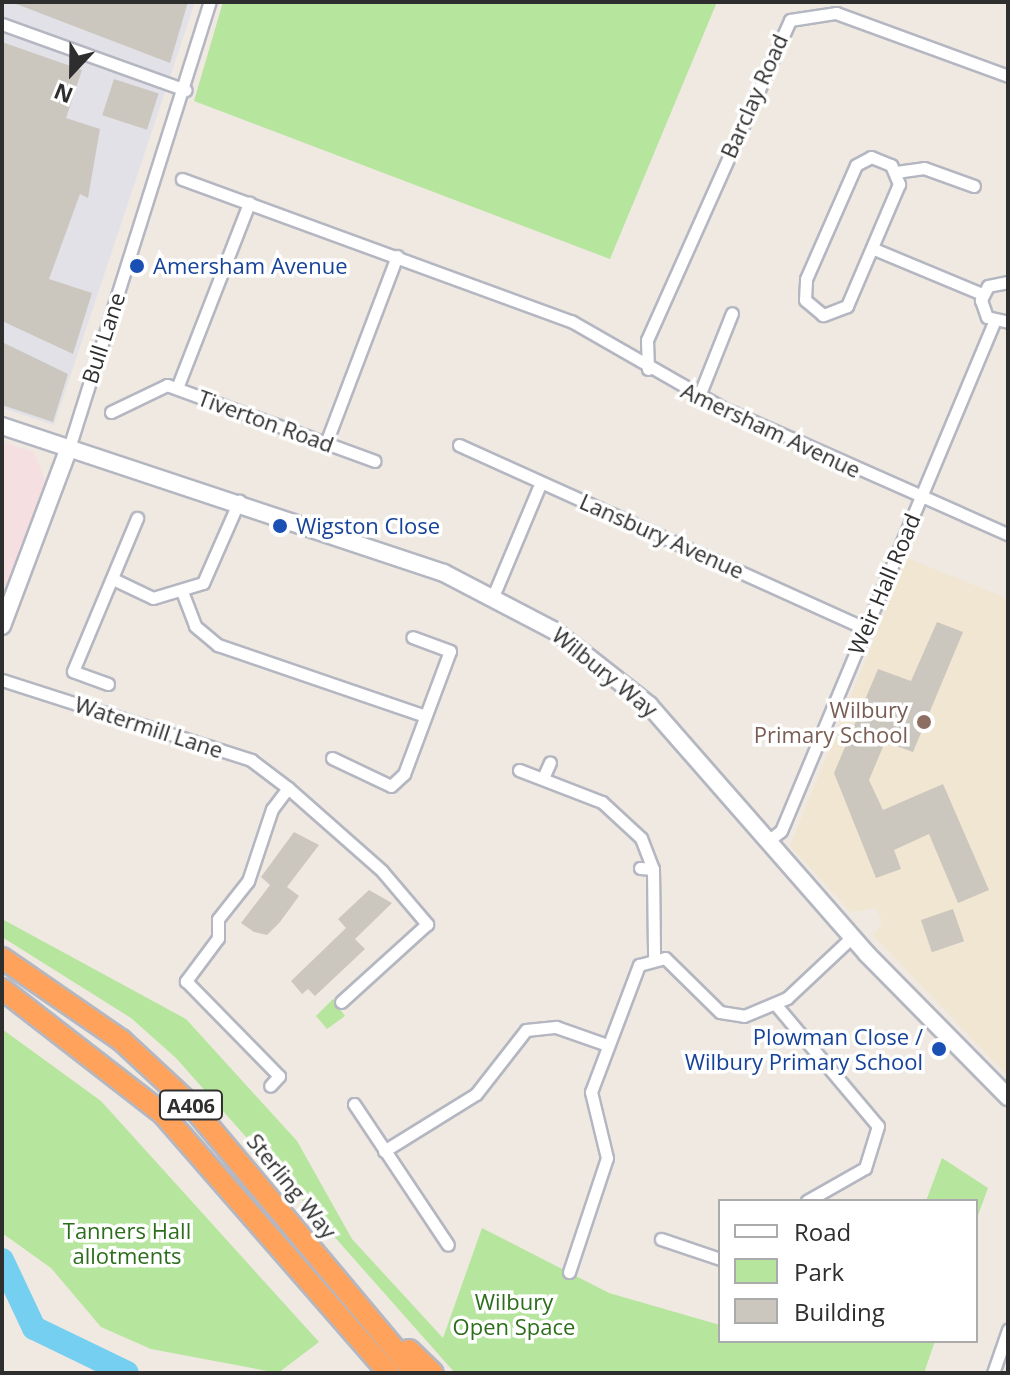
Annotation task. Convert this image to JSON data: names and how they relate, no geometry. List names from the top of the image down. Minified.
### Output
{"streets":{"highway":["A406","Sterling Way"],"street":["Barclay Road","Bull Lane","Tiverton Road","Amersham Avenue","Lansbury Avenue","Weir Hall Road","Wilbury Way","Watermill Lane"]},"crossings":[["Barclay Road","Amersham Avenue"],["Bull Lane","Wilbury Way"],["Amersham Avenue","Weir Hall Road"],["Lansbury Avenue","Weir Hall Road"],["Weir Hall Road","Wilbury Way"]],"parks":["Tanners Hall allotments","Wilbury Open Space"],"places":["Amersham Avenue","Wigston Close","Wilbury Primary School","Plowman Close / Wilbury Primary School"],"legend":["Road","Park","Building"],"north":"bottom"}
